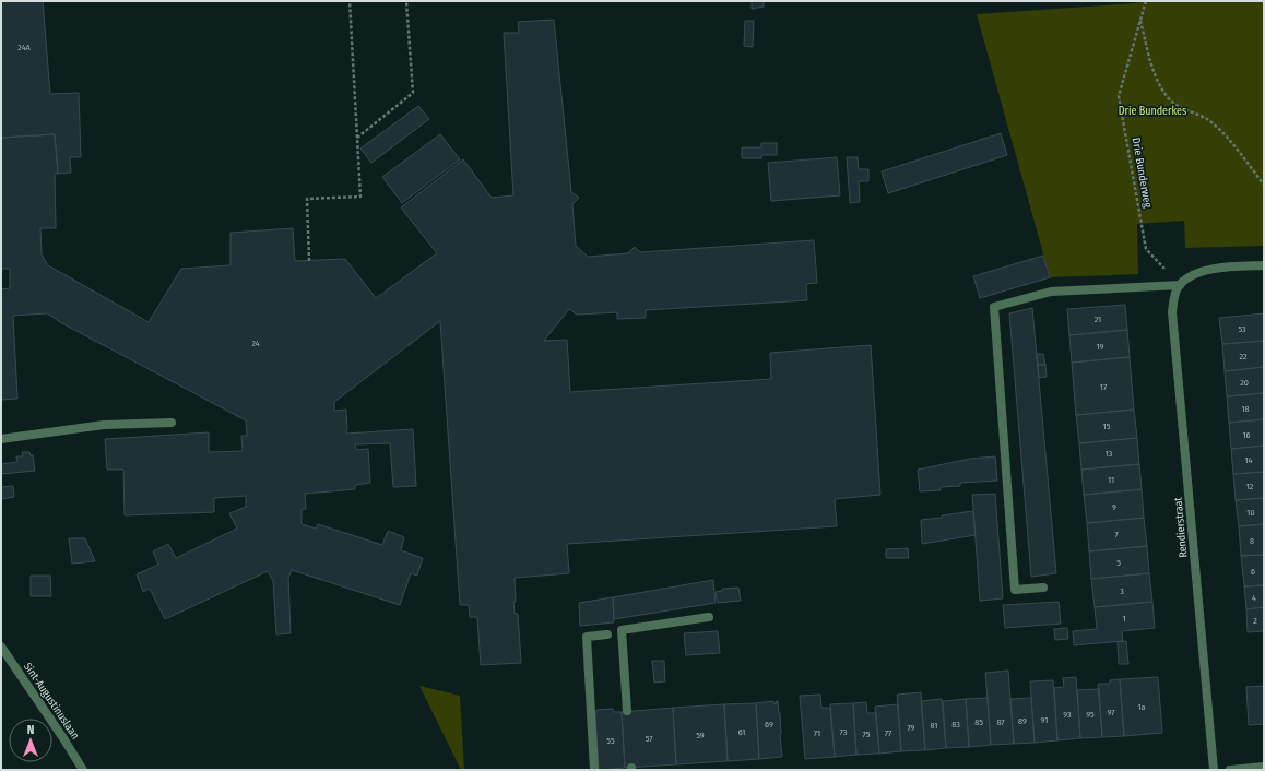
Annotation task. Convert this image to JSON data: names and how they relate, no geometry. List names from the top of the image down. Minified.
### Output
{"streets":{"street":["Rendierstraat","Sint-Augustinuslaan"],"path":["Drie Bunderweg"]},"crossings":[["Drie Bunderweg","Rendierstraat"]],"parks":["Drie Bunderkes"],"house_numbers":["24A","21","53","24","19","22","20","17","18","15","16","13","14","11","12","9","10","7","8","5","6","3","4","1","2","1a","97","93","95","91","89","85","87","69","83","81","79","61","73","71","77","75","59","57","55"],"north":"top"}
